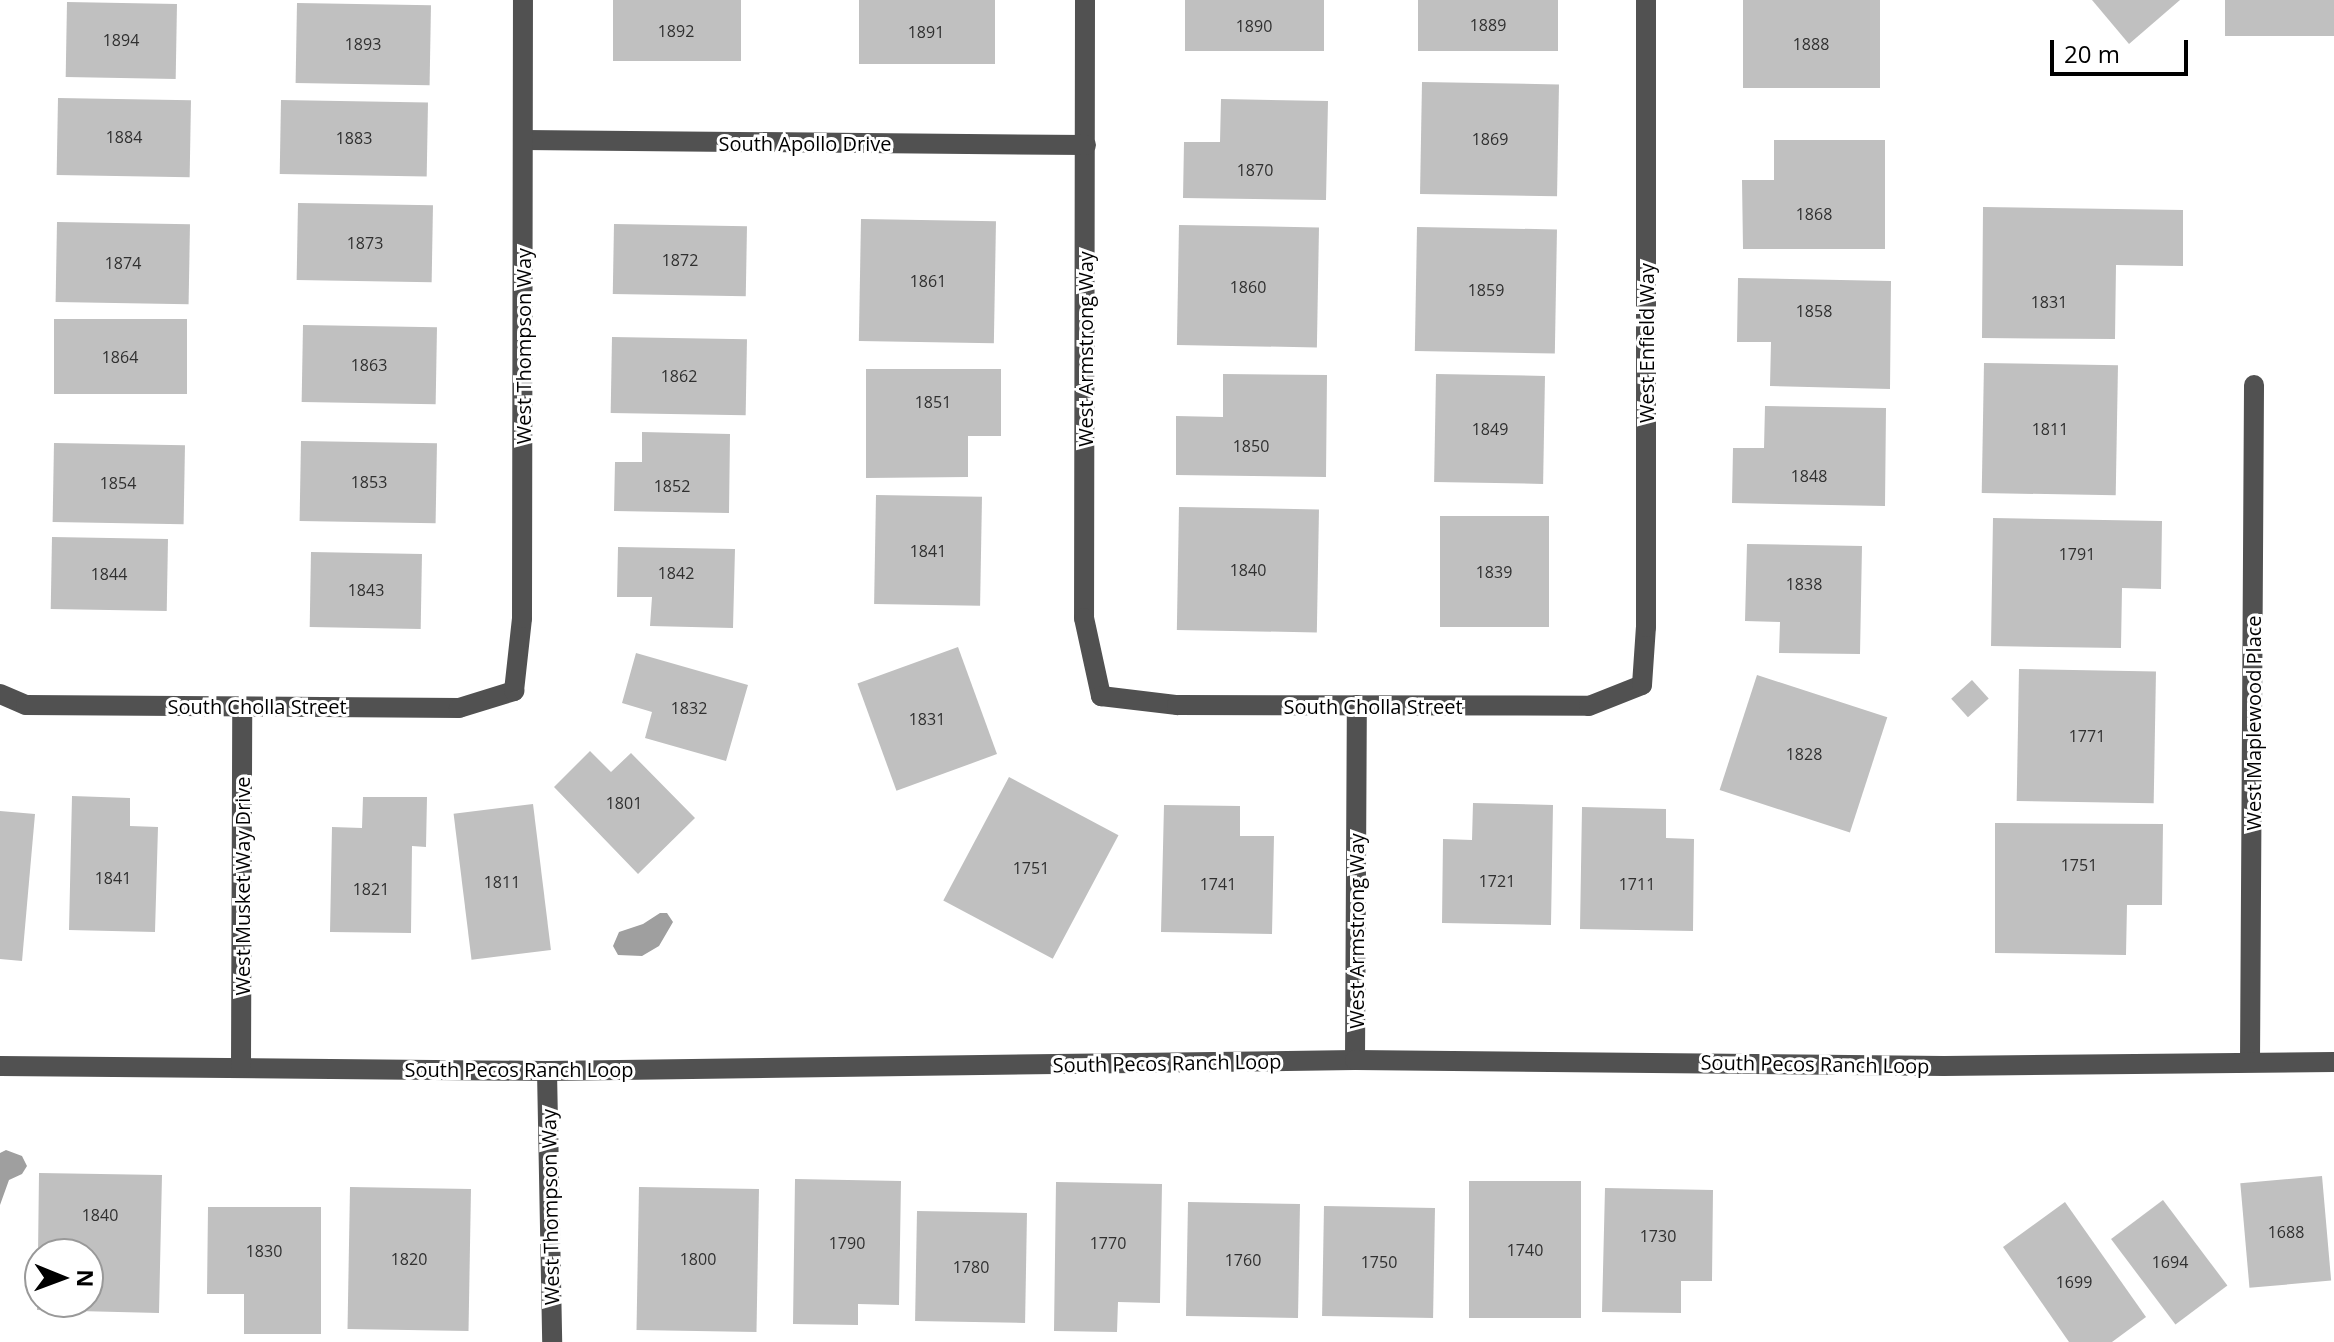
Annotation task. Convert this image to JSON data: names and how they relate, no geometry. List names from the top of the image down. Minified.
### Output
{"streets":{"street":["South Apollo Drive","West Enfield Way","West Thompson Way","West Armstrong Way","South Cholla Street","West Maplewood Place","West Musket Way Drive","South Pecos Ranch Loop"]},"crossings":[["South Apollo Drive","West Thompson Way"],["South Apollo Drive","West Armstrong Way"],["West Enfield Way","South Cholla Street"],["West Thompson Way","South Cholla Street"],["West Thompson Way","South Pecos Ranch Loop"],["West Armstrong Way","South Cholla Street"],["West Armstrong Way","South Pecos Ranch Loop"],["South Cholla Street","West Musket Way Drive"],["West Maplewood Place","South Pecos Ranch Loop"],["West Musket Way Drive","South Pecos Ranch Loop"]],"house_numbers":["1889","1890","1892","1891","1894","1893","1888","1884","1883","1869","1870","1868","1873","1872","1874","1861","1860","1859","1831","1858","1864","1863","1862","1851","1849","1811","1850","1848","1853","1854","1852","1841","1791","1840","1839","1842","1844","1838","1843","1832","1831","1771","1828","1801","1751","1751","1841","1721","1811","1741","1711","1821","1840","1688","1730","1790","1770","1740","1830","1820","1800","1760","1750","1694","1780","1699"],"scale_bar":"20 m","north":"right"}
